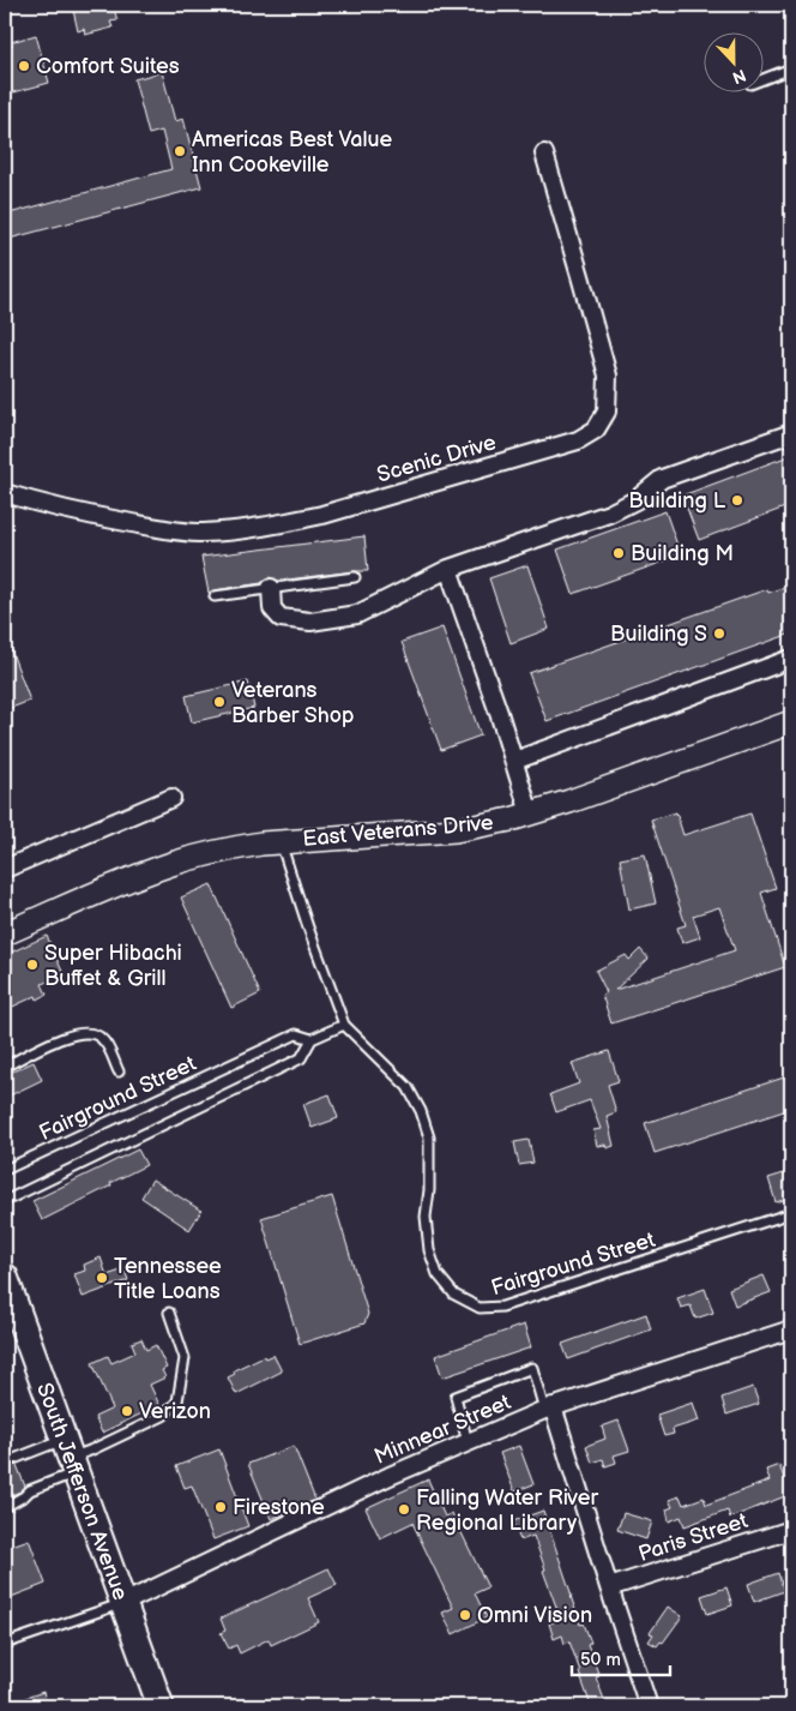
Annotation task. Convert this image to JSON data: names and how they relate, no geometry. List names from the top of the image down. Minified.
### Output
{"streets":{"main road":["South Jefferson Avenue"],"street":["Scenic Drive","East Veterans Drive","Minnear Street","Paris Street"],"lane":["Fairground Street"]},"crossings":[["East Veterans Drive","Fairground Street"],["Minnear Street","South Jefferson Avenue"]],"places":["Comfort Suites","Americas Best Value Inn Cookeville","Building L","Building M","Building S","Veterans Barber Shop","Super Hibachi Buffet & Grill","Tennessee Title Loans","Verizon","Firestone","Falling Water River Regional Library","Omni Vision"],"scale_bar":"50 m","north":"bottom"}
